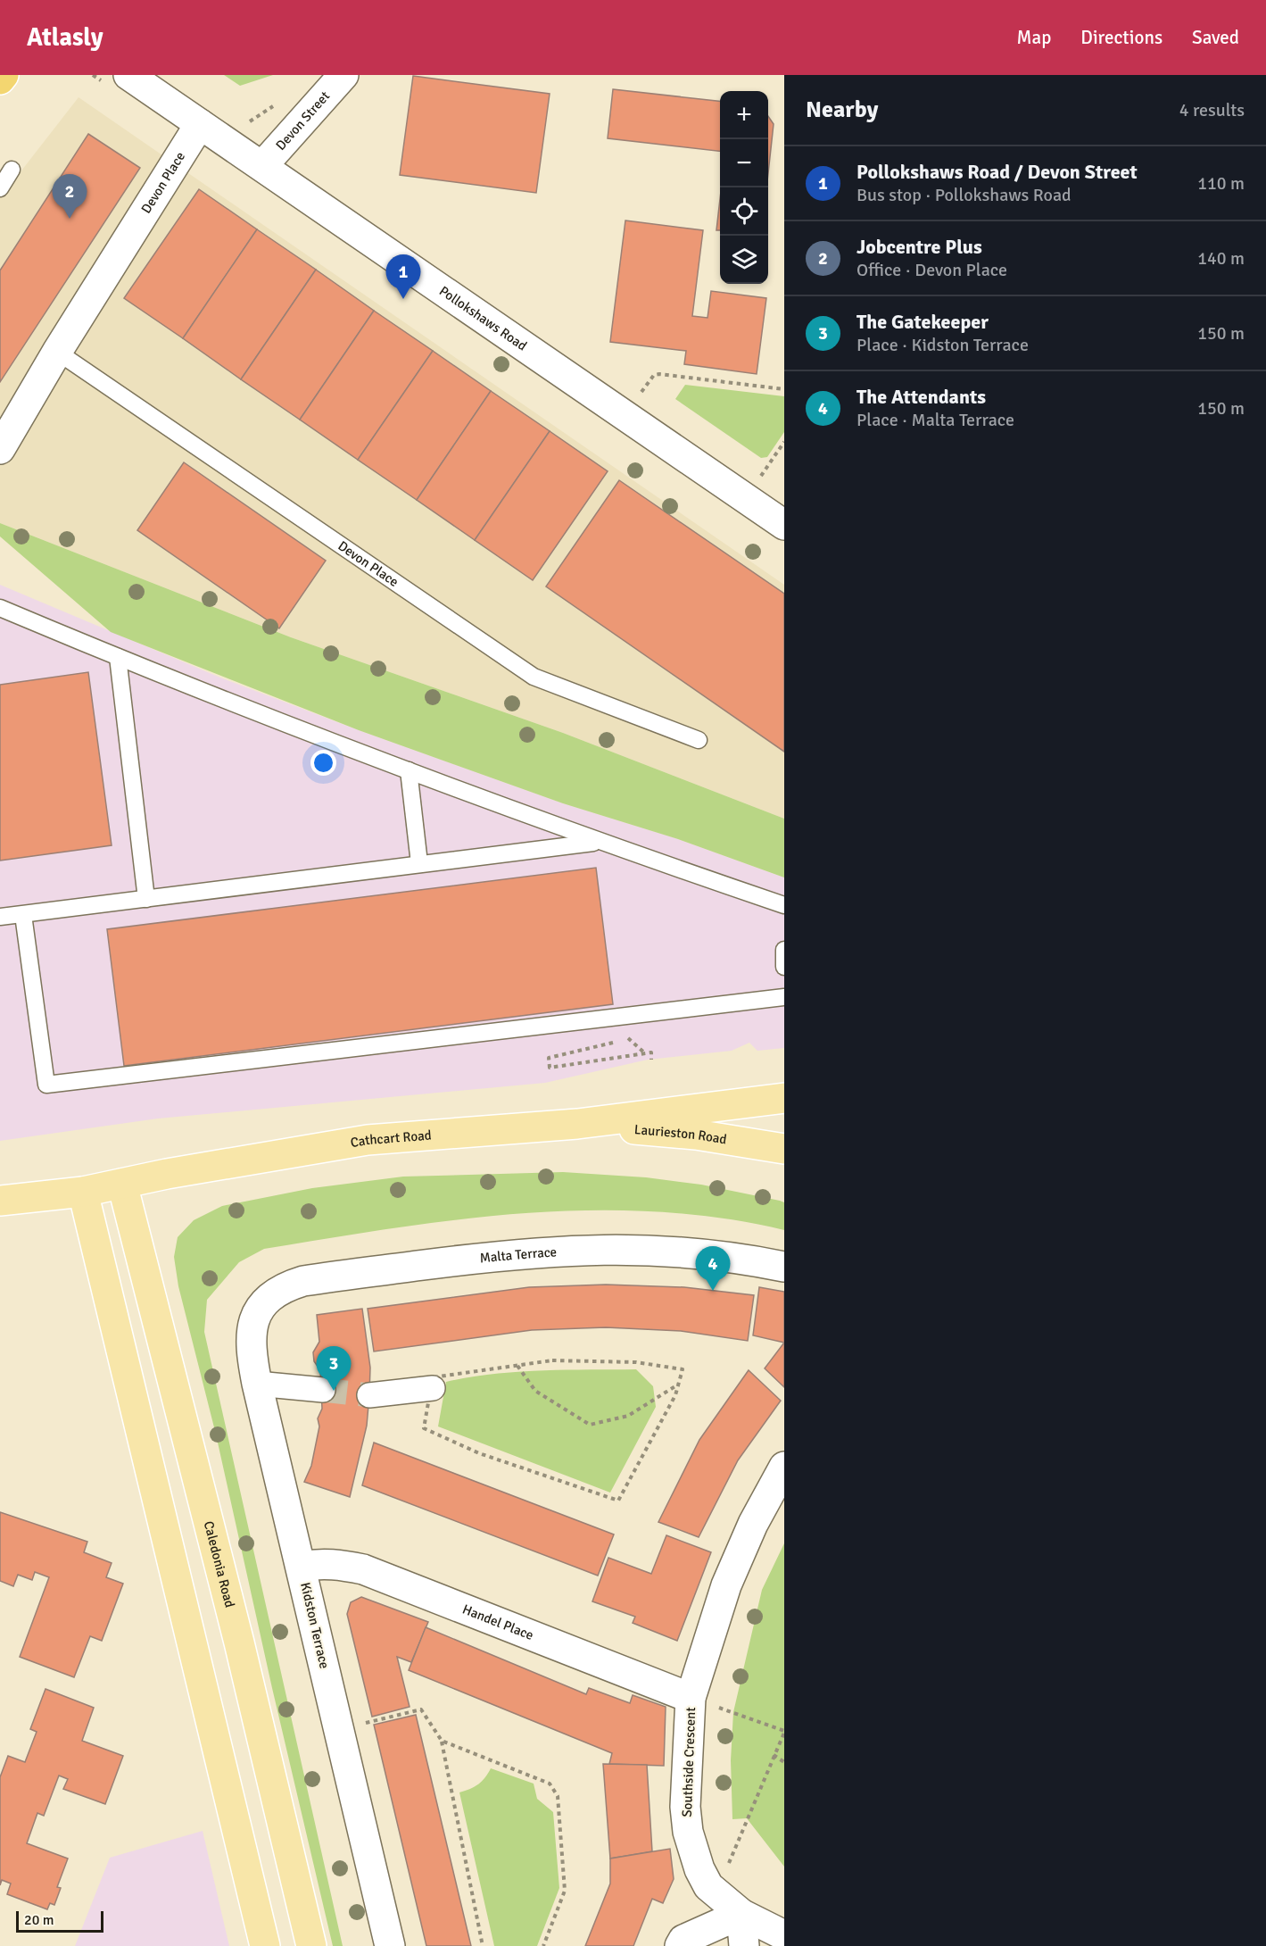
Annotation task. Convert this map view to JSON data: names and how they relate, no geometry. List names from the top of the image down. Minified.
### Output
{"streets":{"main road":["Laurieston Road","Cathcart Road","Caledonia Road"],"street":["Devon Street","Devon Place","Pollokshaws Road","Malta Terrace","Handel Place","Kidston Terrace","Southside Crescent"]},"crossings":[["Devon Street","Pollokshaws Road"],["Devon Place","Pollokshaws Road"],["Laurieston Road","Cathcart Road"],["Cathcart Road","Caledonia Road"],["Malta Terrace","Kidston Terrace"],["Handel Place","Kidston Terrace"],["Handel Place","Southside Crescent"]],"scale_bar":"20 m","page":{"header":"Atlasly","nav":["Map","Directions","Saved"],"heading":["Nearby","4 results"],"map_buttons":["+","−"],"list":[{"mark":"1","name":"Pollokshaws Road / Devon Street","note":"Bus stop · Pollokshaws Road","value":"110 m"},{"mark":"2","name":"Jobcentre Plus","note":"Office · Devon Place","value":"140 m"},{"mark":"3","name":"The Gatekeeper","note":"Place · Kidston Terrace","value":"150 m"},{"mark":"4","name":"The Attendants","note":"Place · Malta Terrace","value":"150 m"}],"pins":["2","1","4","3"],"scale":"20 m"}}
